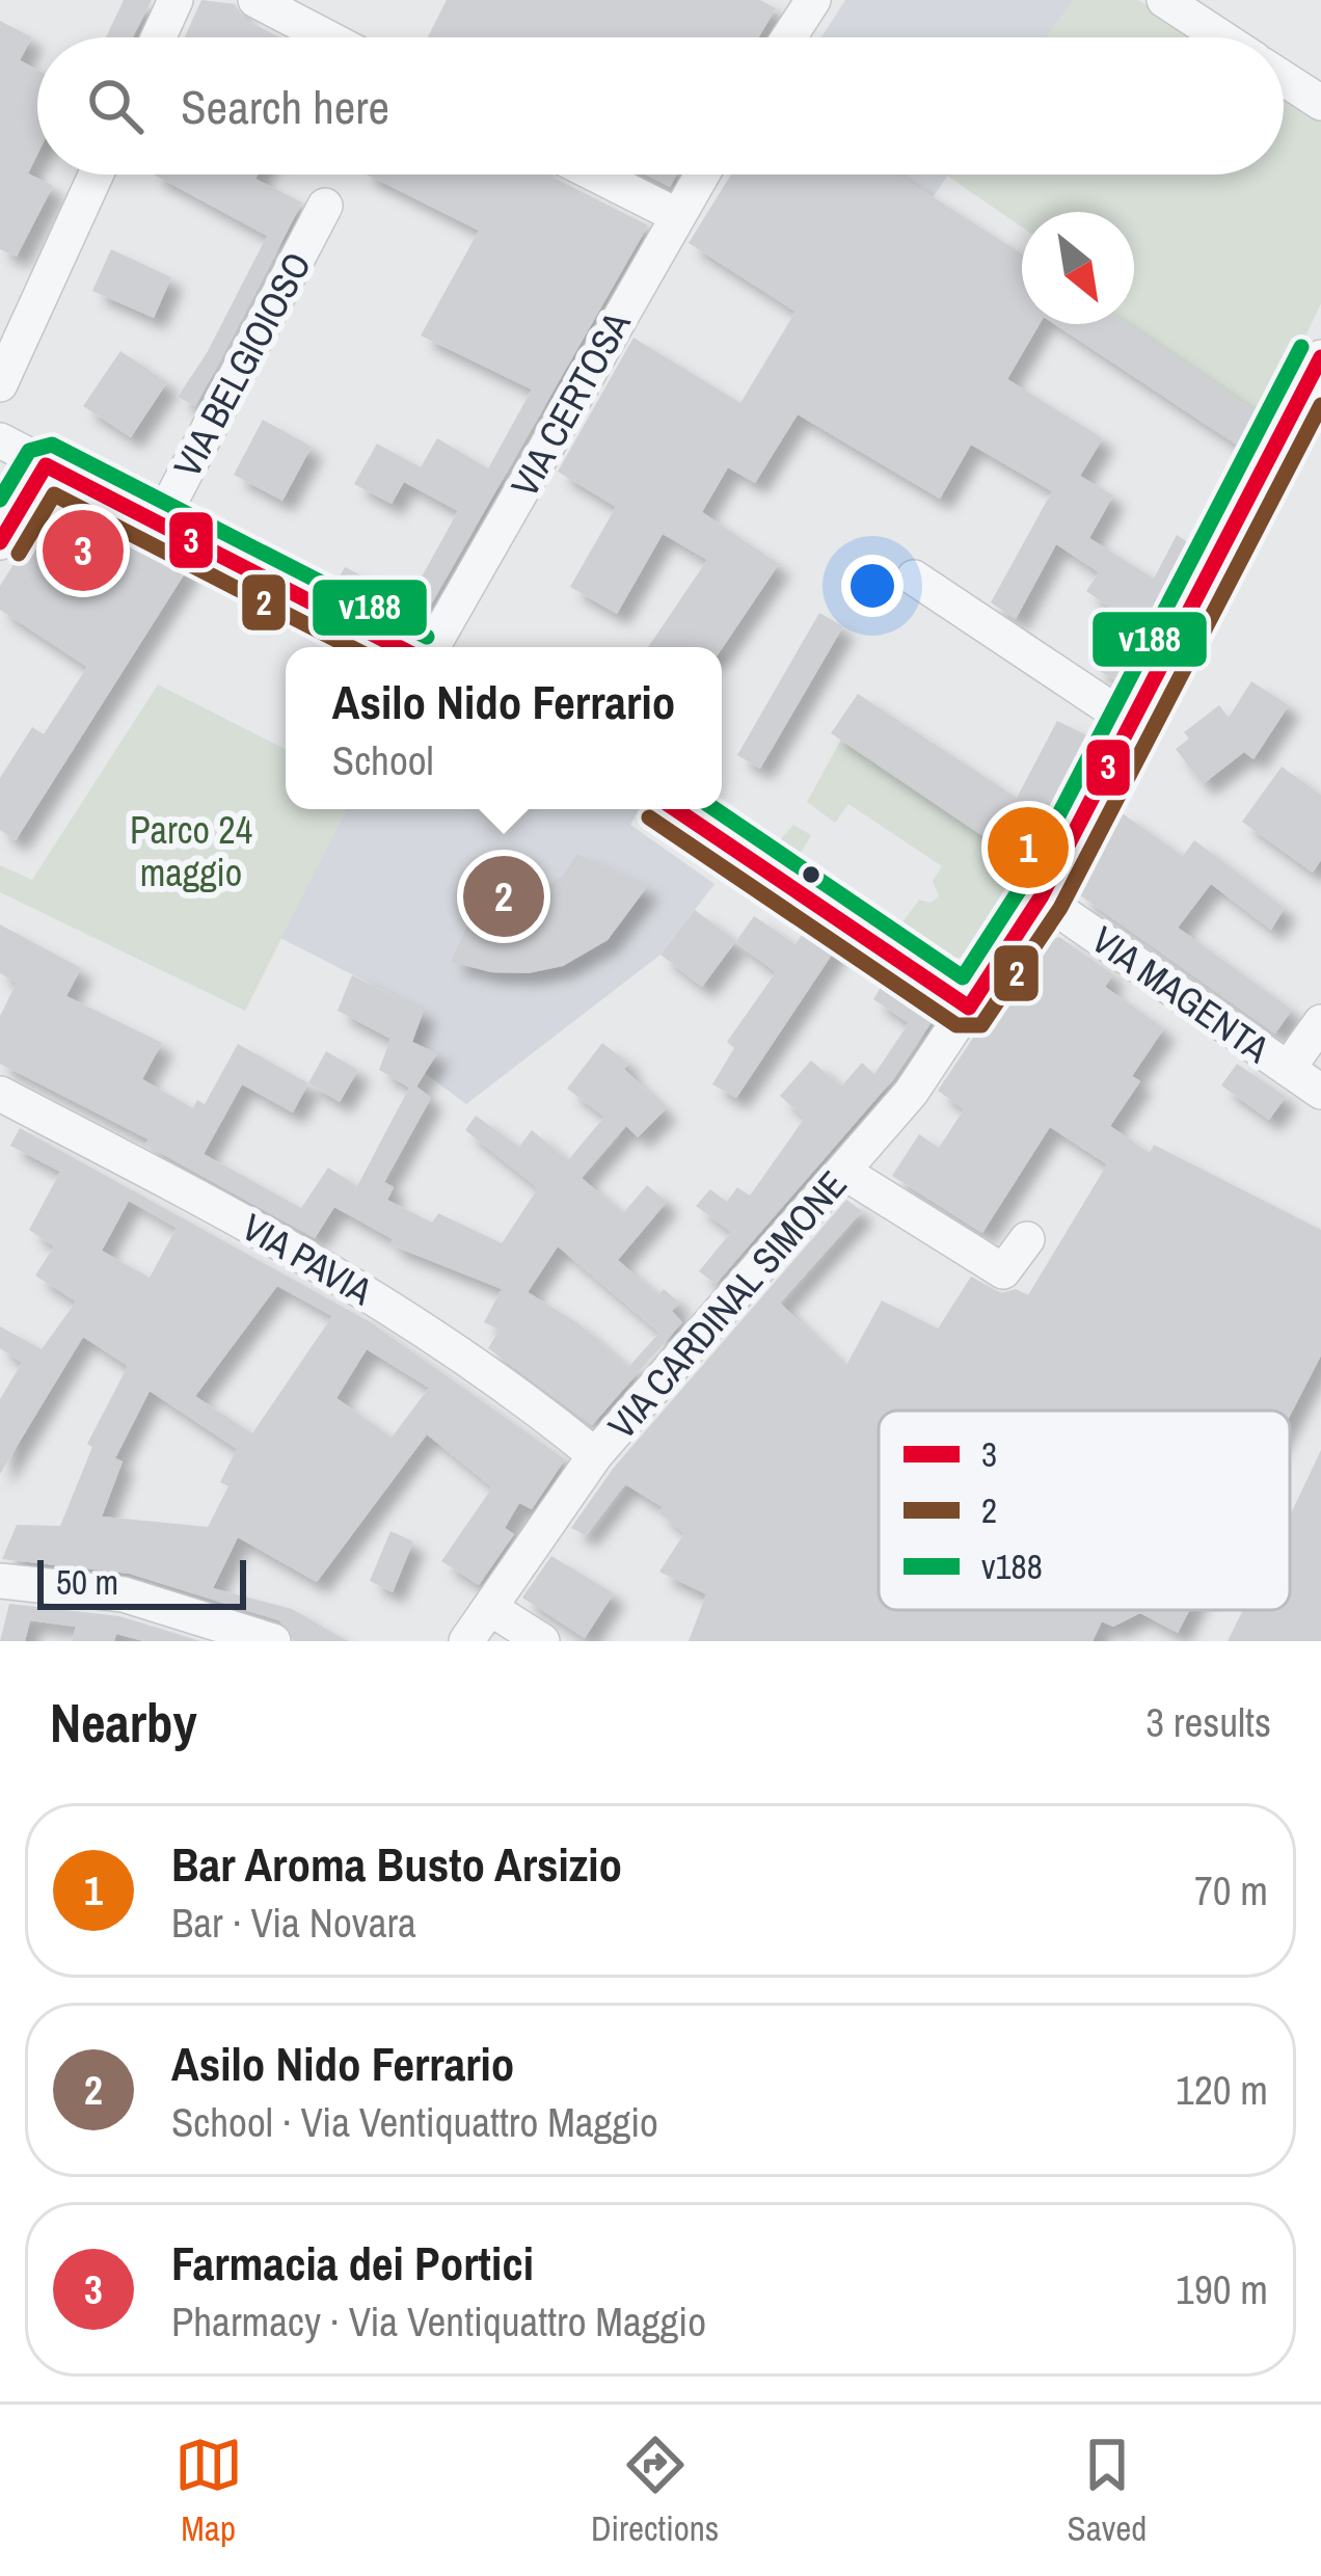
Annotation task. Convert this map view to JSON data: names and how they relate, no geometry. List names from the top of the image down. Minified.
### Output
{"streets":{"street":["VIA BELGIOIOSO","VIA CERTOSA","VIA MAGENTA","VIA PAVIA","VIA CARDINAL SIMONE"]},"crossings":[["VIA MAGENTA","VIA CARDINAL SIMONE"],["VIA PAVIA","VIA CARDINAL SIMONE"]],"parks":["Parco 24 maggio"],"lines":["transit line v188","transit line 3","transit line 2"],"legend":["3","2","v188"],"scale_bar":"50 m","north":"bottom right","page":{"search":"Search here","pins":["3","1","2"],"popup":["Asilo Nido Ferrario","School"],"scale":"50 m","heading":["Nearby","3 results"],"list":[{"mark":"1","name":"Bar Aroma Busto Arsizio","note":"Bar · Via Novara","value":"70 m"},{"mark":"2","name":"Asilo Nido Ferrario","note":"School · Via Ventiquattro Maggio","value":"120 m"},{"mark":"3","name":"Farmacia dei Portici","note":"Pharmacy · Via Ventiquattro Maggio","value":"190 m"}],"nav":["Map","Directions","Saved"]}}
